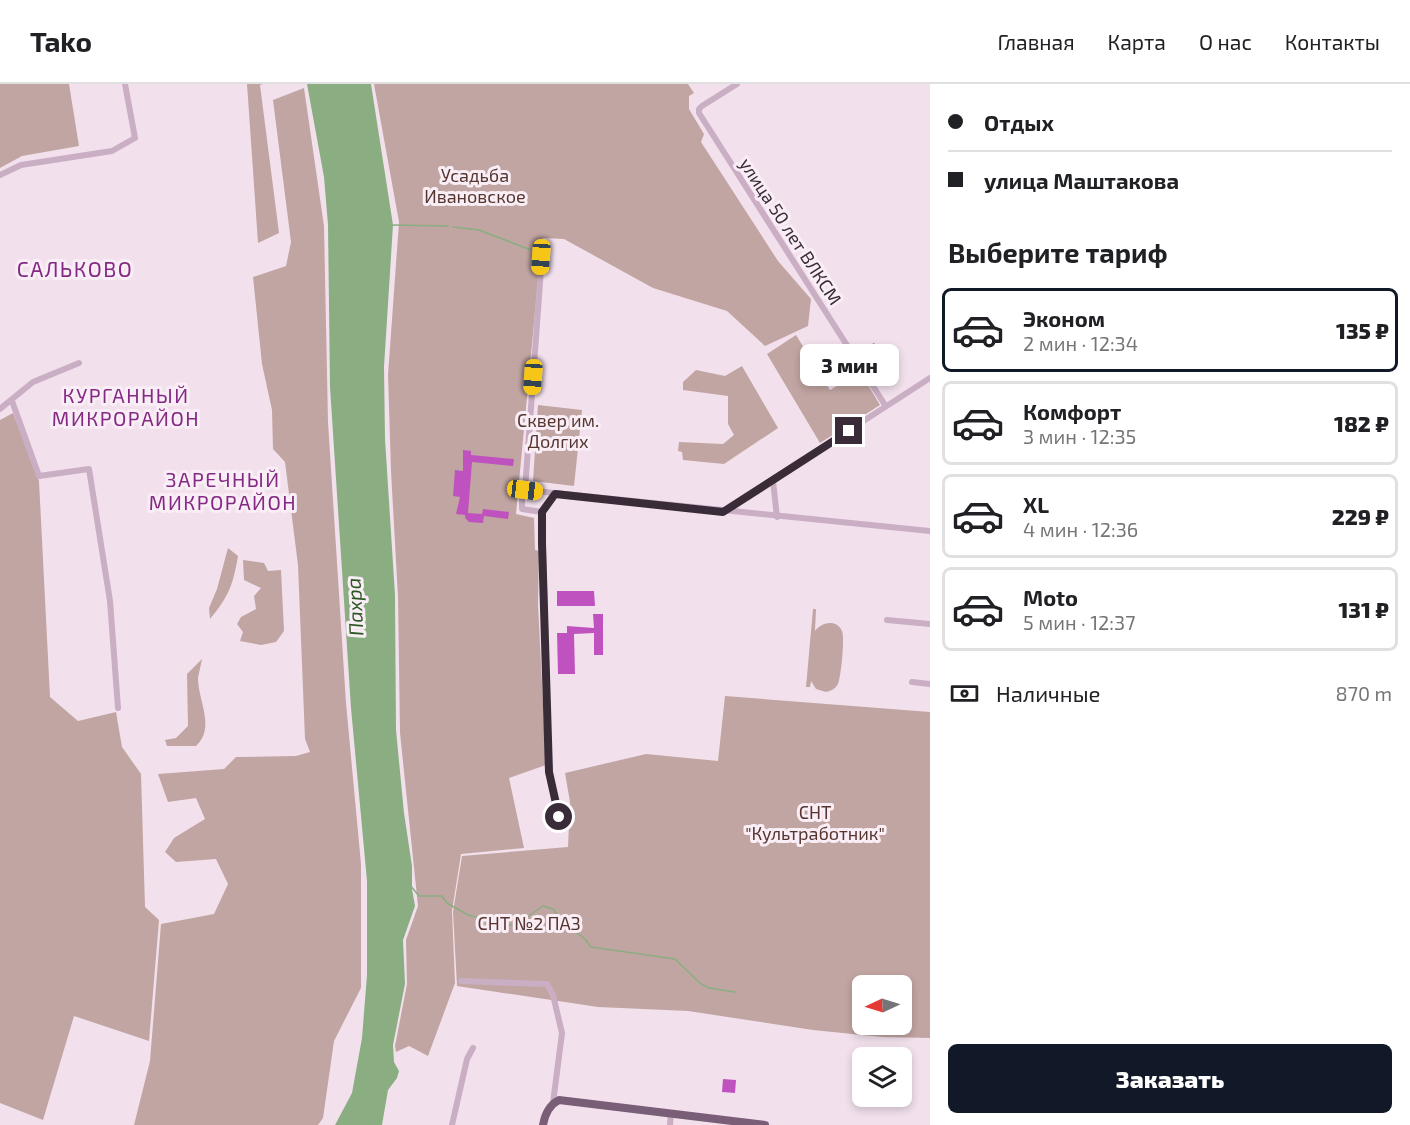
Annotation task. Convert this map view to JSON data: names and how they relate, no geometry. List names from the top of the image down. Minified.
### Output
{"streets":{"street":["улица 50 лет ВЛКСМ"]},"districts":["САЛЬКОВО","КУРГАННЫЙ МИКРОРАЙОН","ЗАРЕЧНЫЙ МИКРОРАЙОН"],"water":["Пахра"],"parks":["Усадьба Ивановское","Сквер им. Долгих","СНТ \"Культработник\"","СНТ №2 ПАЗ"],"north":"left","page":{"header":"Tako","nav":["Главная","Карта","О нас","Контакты"],"banner":["Отдых","улица Маштакова"],"heading":"Выберите тариф","list":[{"name":"Эконом","note":"2 мин · 12:34","value":"135 ₽"},{"name":"Комфорт","note":"3 мин · 12:35","value":"182 ₽"},{"name":"XL","note":"4 мин · 12:36","value":"229 ₽"},{"name":"Moto","note":"5 мин · 12:37","value":"131 ₽"}],"bubble":"3 мин","pay":["Наличные","870 m"],"buttons":"Заказать"}}
